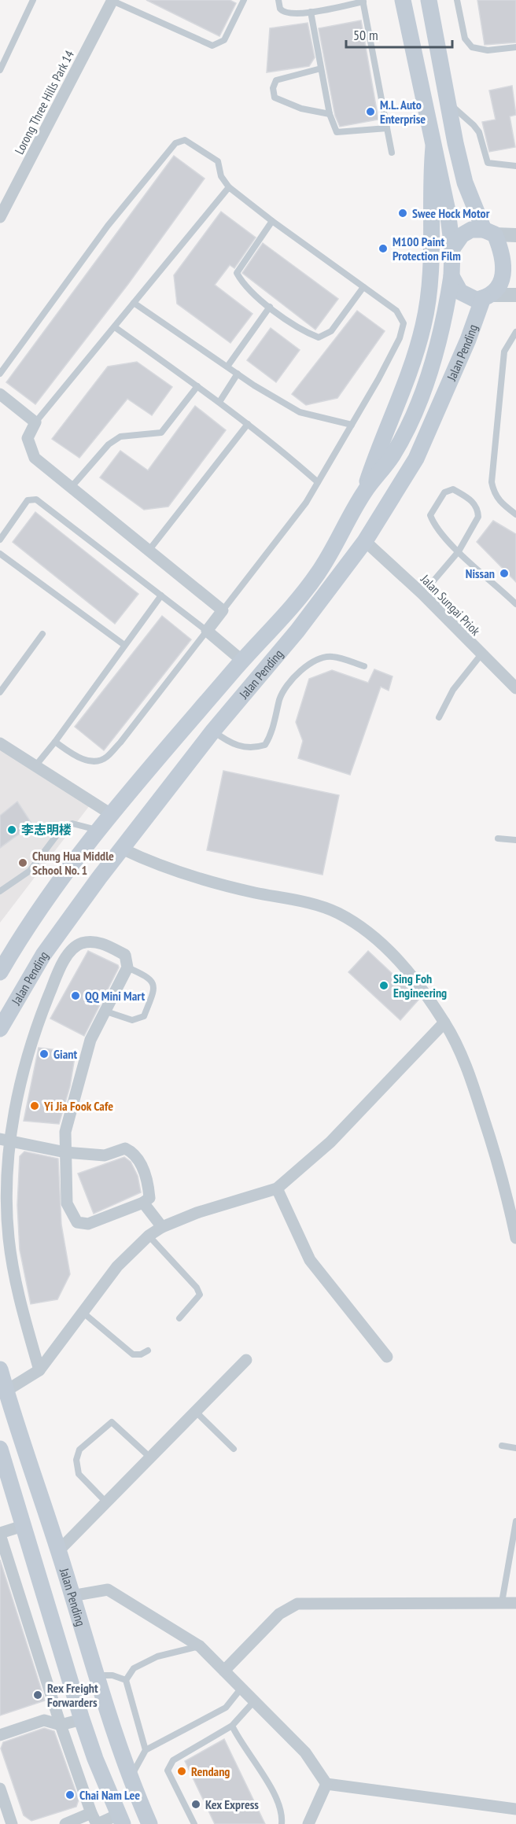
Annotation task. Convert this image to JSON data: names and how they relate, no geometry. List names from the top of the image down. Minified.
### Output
{"streets":{"main road":["Jalan Pending"],"street":["Lorong Three Hills Park 14","Jalan Sungai Priok"]},"crossings":[["Jalan Pending","Jalan Sungai Priok"]],"places":["M.L. Auto Enterprise","Swee Hock Motor","M100 Paint Protection Film","Nissan","李志明楼","Chung Hua Middle School No. 1","Sing Foh Engineering","QQ Mini Mart","Giant","Yi Jia Fook Cafe","Rex Freight Forwarders","Rendang","Chai Nam Lee","Kex Express"],"scale_bar":"50 m"}
